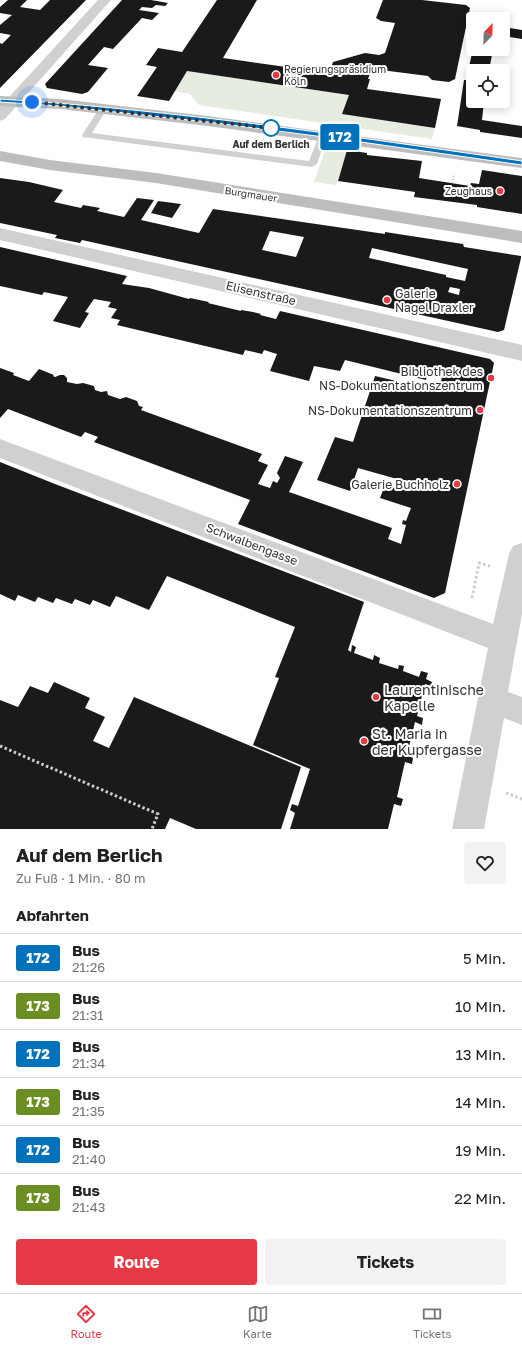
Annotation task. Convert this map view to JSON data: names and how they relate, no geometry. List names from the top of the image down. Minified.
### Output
{"streets":{"street":["Burgmauer","Elisenstraße","Schwalbengasse"]},"places":["Regierungspräsidium Köln","Auf dem Berlich","Zeughaus","Galerie Nagel Draxler","Bibliothek des NS-Dokumentationszentrum","NS-Dokumentationszentrum","Galerie Buchholz","Laurentinische Kapelle","St. Maria in der Kupfergasse"],"lines":["bus line 172"],"north":"top right","page":{"on_map":"172","heading":[["Auf dem Berlich","Zu Fuß · 1 Min. · 80 m"],"Abfahrten"],"list":[{"mark":"172","name":"Bus","note":"21:26","value":"5 Min."},{"mark":"173","name":"Bus","note":"21:31","value":"10 Min."},{"mark":"172","name":"Bus","note":"21:34","value":"13 Min."},{"mark":"173","name":"Bus","note":"21:35","value":"14 Min."},{"mark":"172","name":"Bus","note":"21:40","value":"19 Min."},{"mark":"173","name":"Bus","note":"21:43","value":"22 Min."}],"buttons":["Route","Tickets"],"tabs":["Route","Karte","Tickets"]}}
